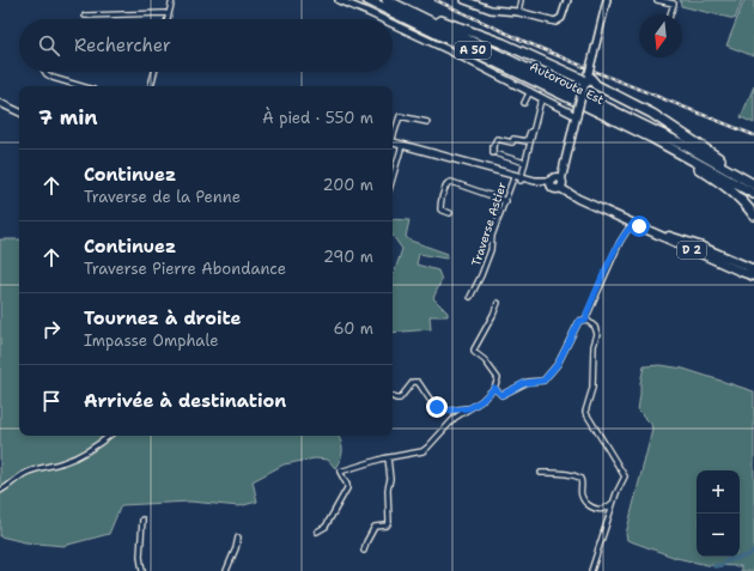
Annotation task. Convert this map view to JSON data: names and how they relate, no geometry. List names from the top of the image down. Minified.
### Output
{"streets":{"highway":["A 50","Autoroute Est"],"main road":["D 2"],"street":["Traverse Astier"]},"north":"bottom","page":{"search":"Rechercher","heading":["7 min","À pied · 550 m"],"list":[["Continuez","Traverse de la Penne","200 m"],["Continuez","Traverse Pierre Abondance","290 m"],["Tournez à droite","Impasse Omphale","60 m"],"Arrivée à destination"],"map_buttons":["+","−"]}}
